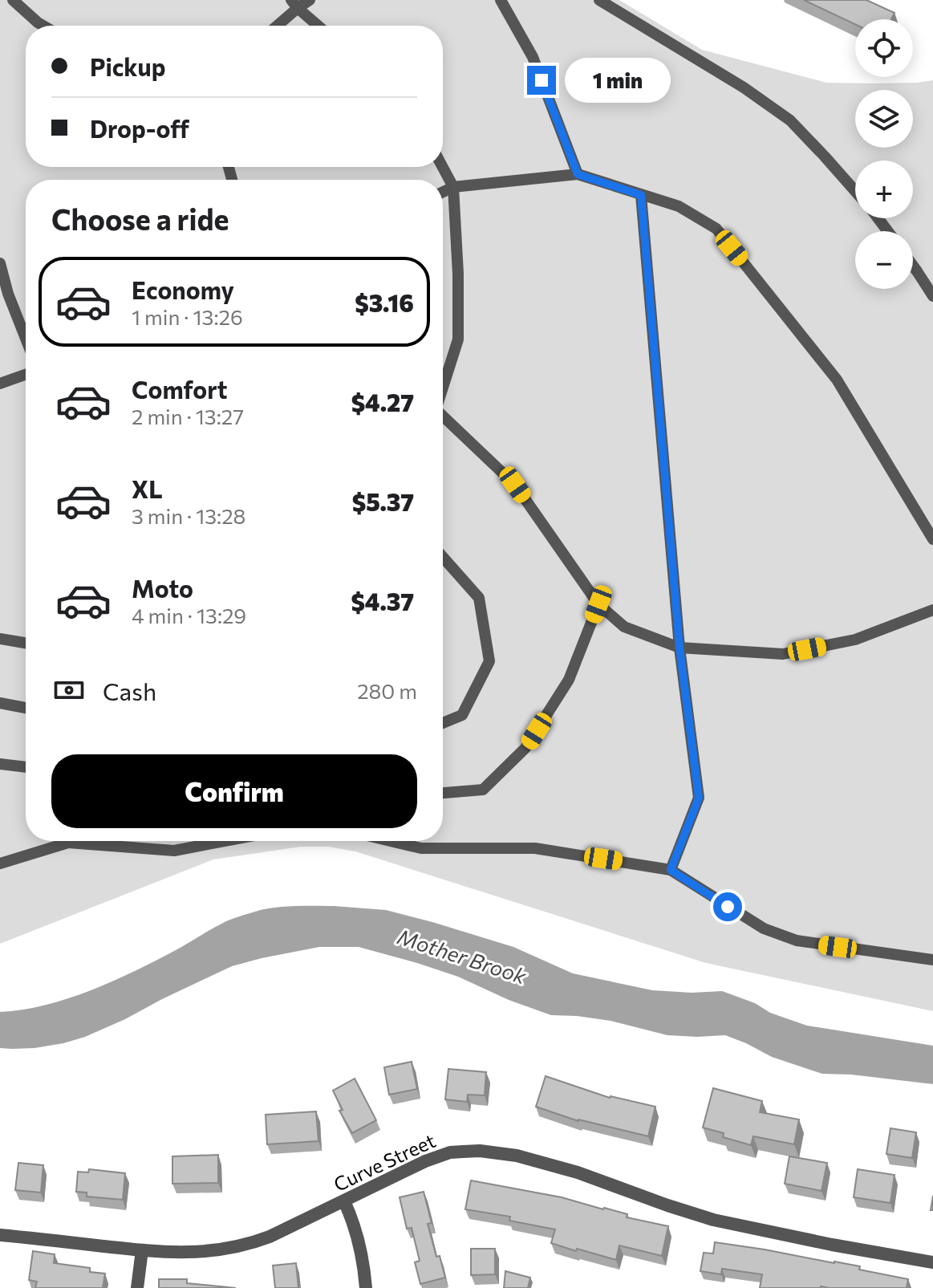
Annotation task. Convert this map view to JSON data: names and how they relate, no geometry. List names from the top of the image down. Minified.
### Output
{"streets":{"street":["Curve Street"]},"water":["Mother Brook"],"page":{"map_buttons":["+","−"],"banner":["Pickup","Drop-off"],"bubble":"1 min","heading":"Choose a ride","list":[{"name":"Economy","note":"1 min · 13:26","value":"$3.16"},{"name":"Comfort","note":"2 min · 13:27","value":"$4.27"},{"name":"XL","note":"3 min · 13:28","value":"$5.37"},{"name":"Moto","note":"4 min · 13:29","value":"$4.37"}],"pay":["Cash","280 m"],"buttons":"Confirm"}}
